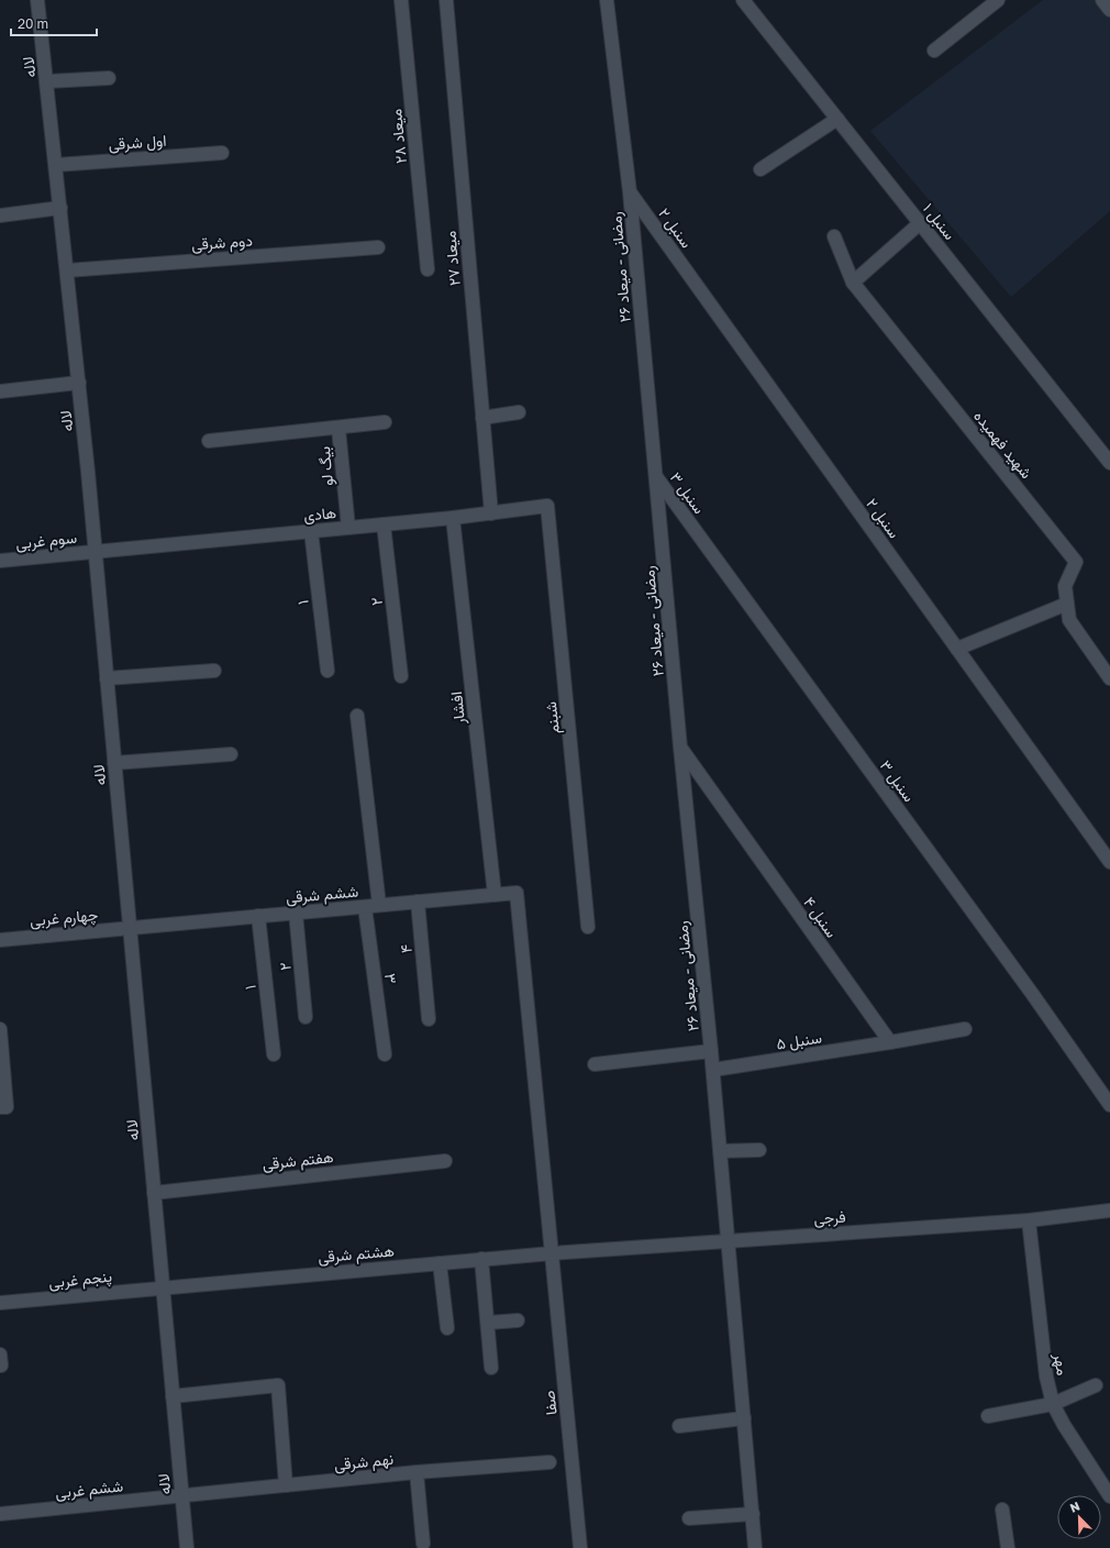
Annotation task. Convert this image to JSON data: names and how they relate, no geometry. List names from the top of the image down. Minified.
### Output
{"streets":{"street":["لاله","میعاد ۲۸","اول شرقی","سنبل ۱","سنبل ۲","دوم شرقی","میعاد ۲۷","رمضانی - میعاد ۲۶","شهید فهمیده","بیگ لو","سنبل ۳","هادی","سوم غربی","۲","۱","افشار","شبنم","ششم شرقی","چهارم غربی","سنبل ۴","۴","۳","سنبل ۵","هفتم شرقی","فرجی","هشتم شرقی","پنجم غربی","مهر","صفا","نهم شرقی","ششم غربی"]},"crossings":[["لاله","اول شرقی"],["لاله","دوم شرقی"],["لاله","هادی"],["لاله","سوم غربی"],["لاله","ششم شرقی"],["لاله","چهارم غربی"],["لاله","هفتم شرقی"],["لاله","هشتم شرقی"],["لاله","پنجم غربی"],["لاله","نهم شرقی"],["لاله","ششم غربی"],["سنبل ۲","رمضانی - میعاد ۲۶"],["میعاد ۲۷","هادی"],["رمضانی - میعاد ۲۶","سنبل ۳"],["رمضانی - میعاد ۲۶","سنبل ۴"],["رمضانی - میعاد ۲۶","سنبل ۵"],["رمضانی - میعاد ۲۶","فرجی"],["بیگ لو","هادی"],["هادی","سوم غربی"],["هادی","۲"],["هادی","۱"],["هادی","افشار"],["هادی","شبنم"],["۲","ششم شرقی"],["۱","ششم شرقی"],["افشار","ششم شرقی"],["ششم شرقی","چهارم غربی"],["ششم شرقی","۴"],["ششم شرقی","۳"],["ششم شرقی","صفا"],["سنبل ۴","سنبل ۵"],["فرجی","هشتم شرقی"],["فرجی","مهر"],["فرجی","صفا"],["هشتم شرقی","پنجم غربی"],["هشتم شرقی","صفا"],["نهم شرقی","ششم غربی"]],"scale_bar":"20 m","north":"top left"}
